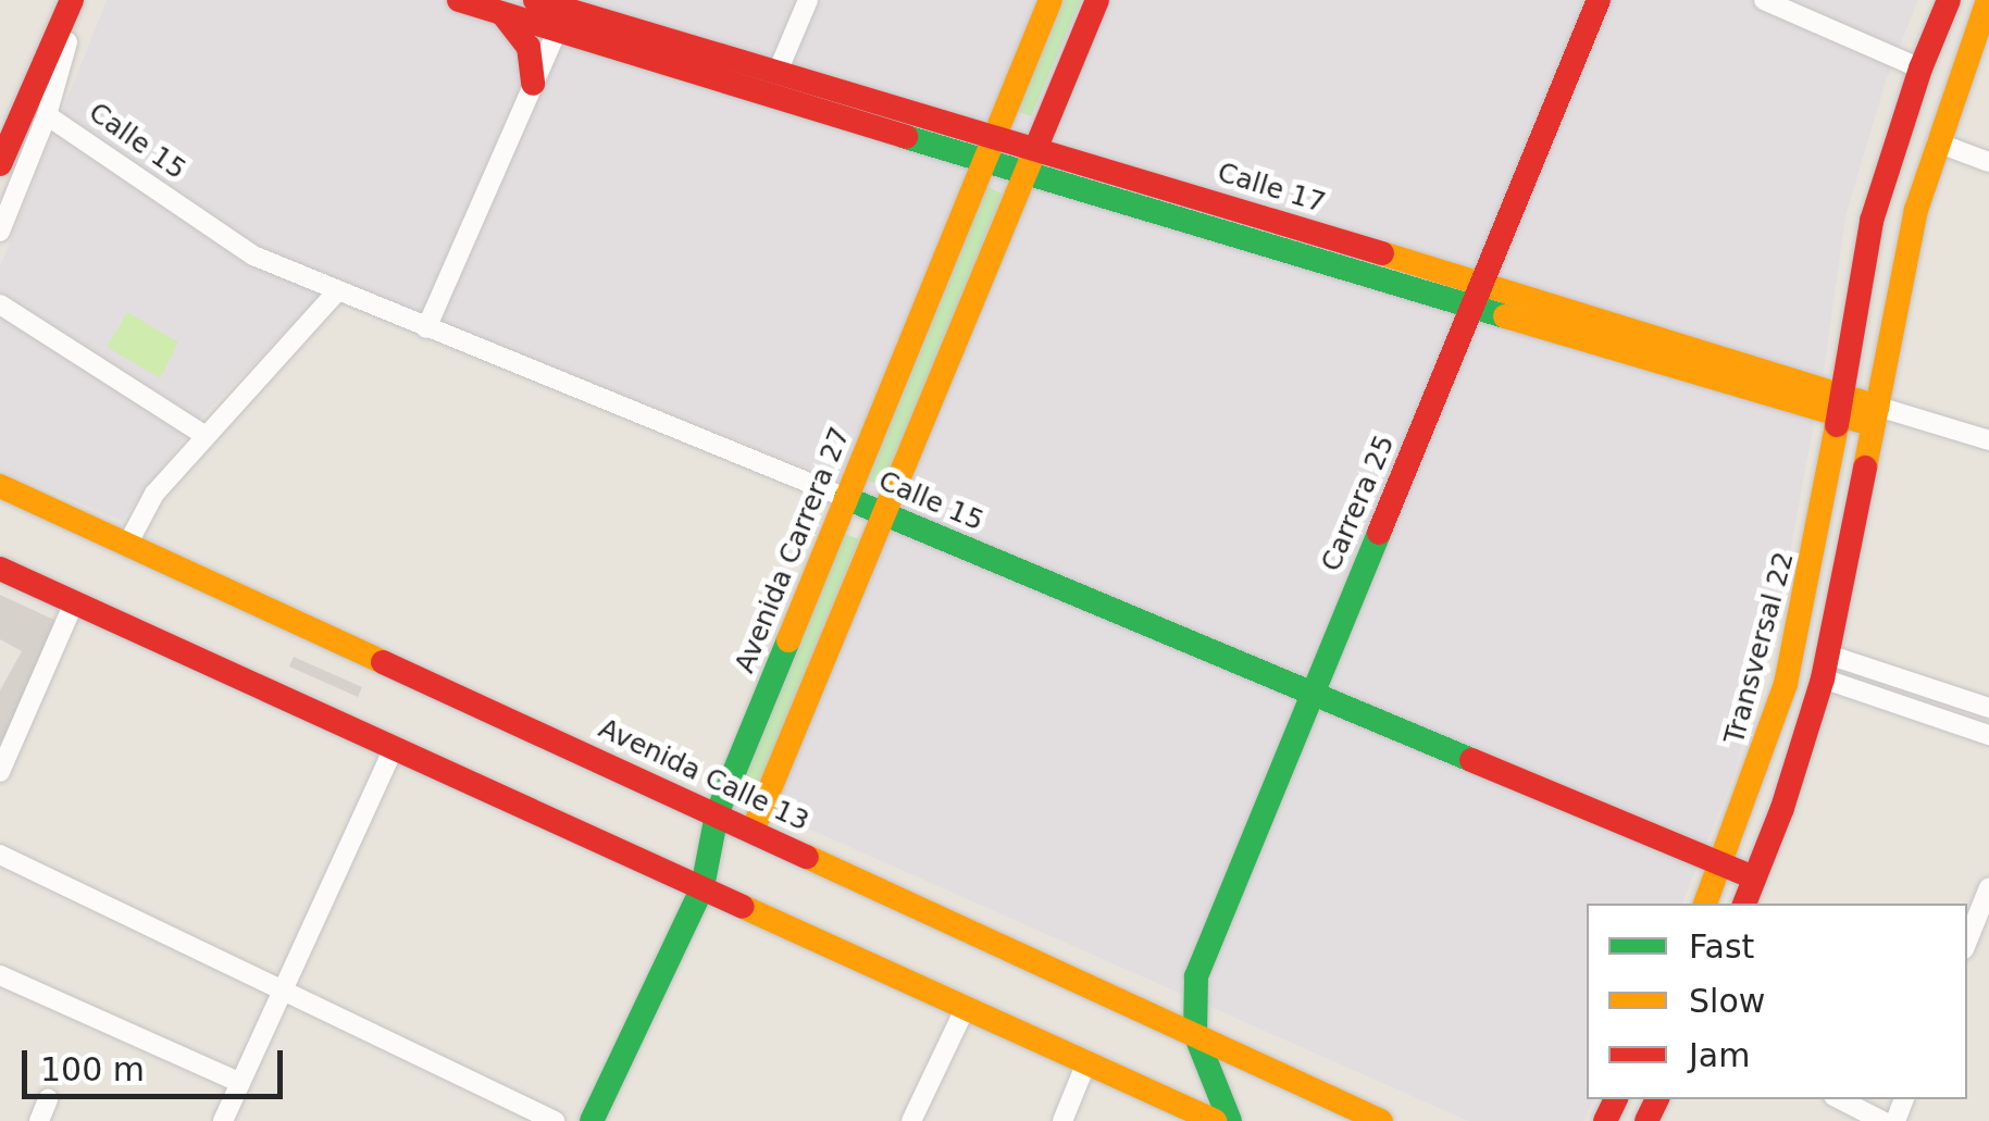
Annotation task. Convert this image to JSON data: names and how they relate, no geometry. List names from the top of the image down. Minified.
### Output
{"streets":{"main road":["Calle 15","Calle 17","Carrera 25","Avenida Carrera 27","Transversal 22","Avenida Calle 13"]},"crossings":[["Calle 15","Carrera 25"],["Calle 15","Avenida Carrera 27"],["Calle 15","Transversal 22"],["Calle 17","Carrera 25"],["Calle 17","Avenida Carrera 27"],["Calle 17","Transversal 22"],["Carrera 25","Avenida Calle 13"],["Avenida Carrera 27","Avenida Calle 13"]],"legend":["Fast","Slow","Jam"],"scale_bar":"100 m"}
